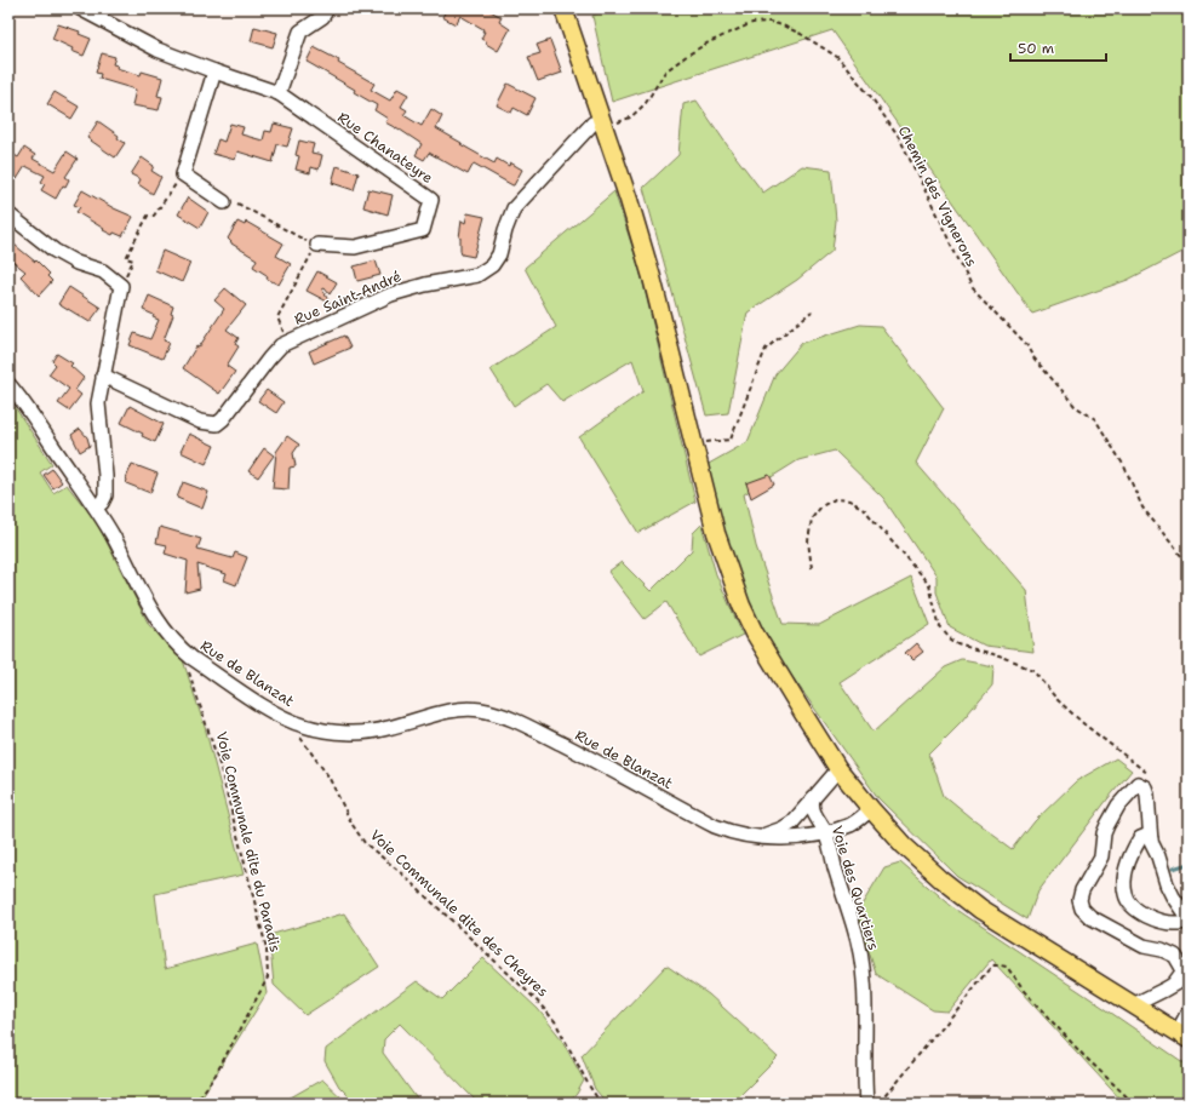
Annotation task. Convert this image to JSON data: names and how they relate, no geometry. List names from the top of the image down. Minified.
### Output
{"streets":{"street":["Rue Chanateyre","Rue Saint-André","Rue de Blanzat","Voie des Quartiers"],"path":["Chemin des Vignerons","Voie Communale dite du Paradis","Voie Communale dite des Cheyres"]},"crossings":[["Chemin des Vignerons","Rue Saint-André"],["Rue de Blanzat","Voie Communale dite du Paradis"],["Rue de Blanzat","Voie des Quartiers"],["Rue de Blanzat","Voie Communale dite des Cheyres"]],"scale_bar":"50 m"}
